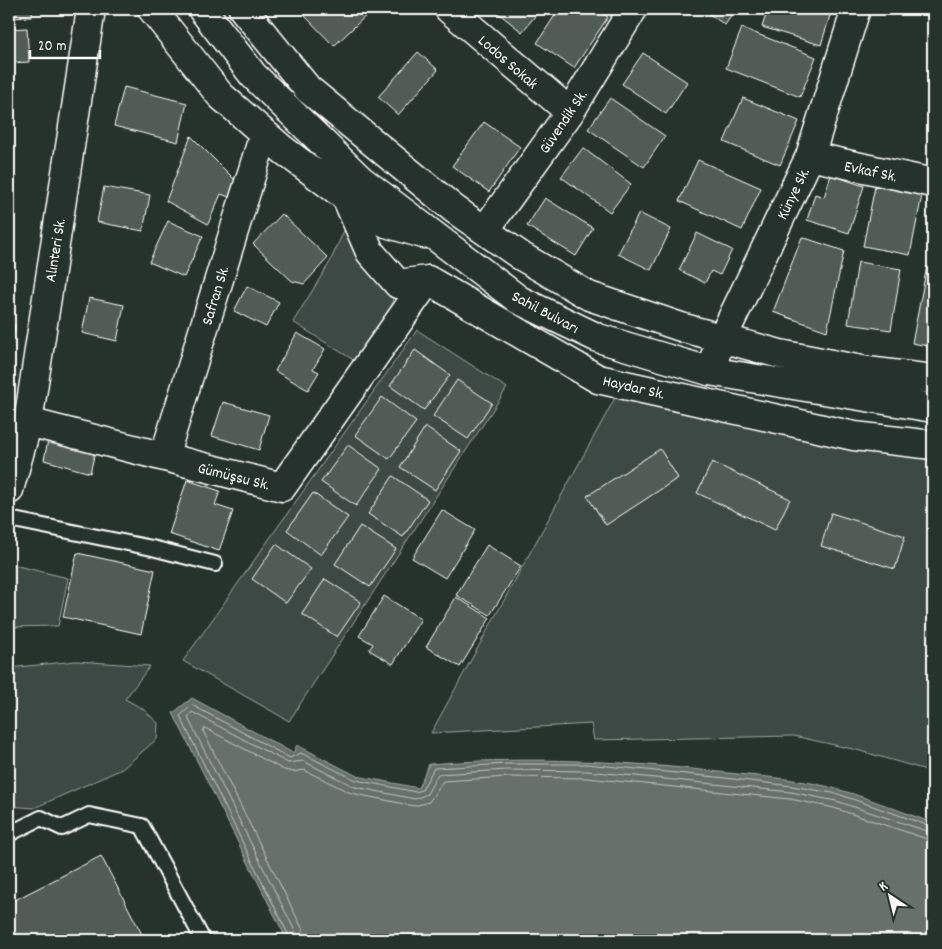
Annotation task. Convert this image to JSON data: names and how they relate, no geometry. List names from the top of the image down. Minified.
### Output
{"streets":{"main road":["Lodos Sokak","Güvendik Sk.","Evkaf Sk.","Künye Sk.","Alınteri Sk.","Safran Sk.","Sahil Bulvarı","Haydar Sk.","Gümüşsu Sk."]},"crossings":[["Lodos Sokak","Güvendik Sk."],["Güvendik Sk.","Sahil Bulvarı"],["Evkaf Sk.","Künye Sk."],["Künye Sk.","Sahil Bulvarı"],["Alınteri Sk.","Gümüşsu Sk."],["Safran Sk.","Gümüşsu Sk."],["Haydar Sk.","Gümüşsu Sk."]],"scale_bar":"20 m","north":"top left"}
